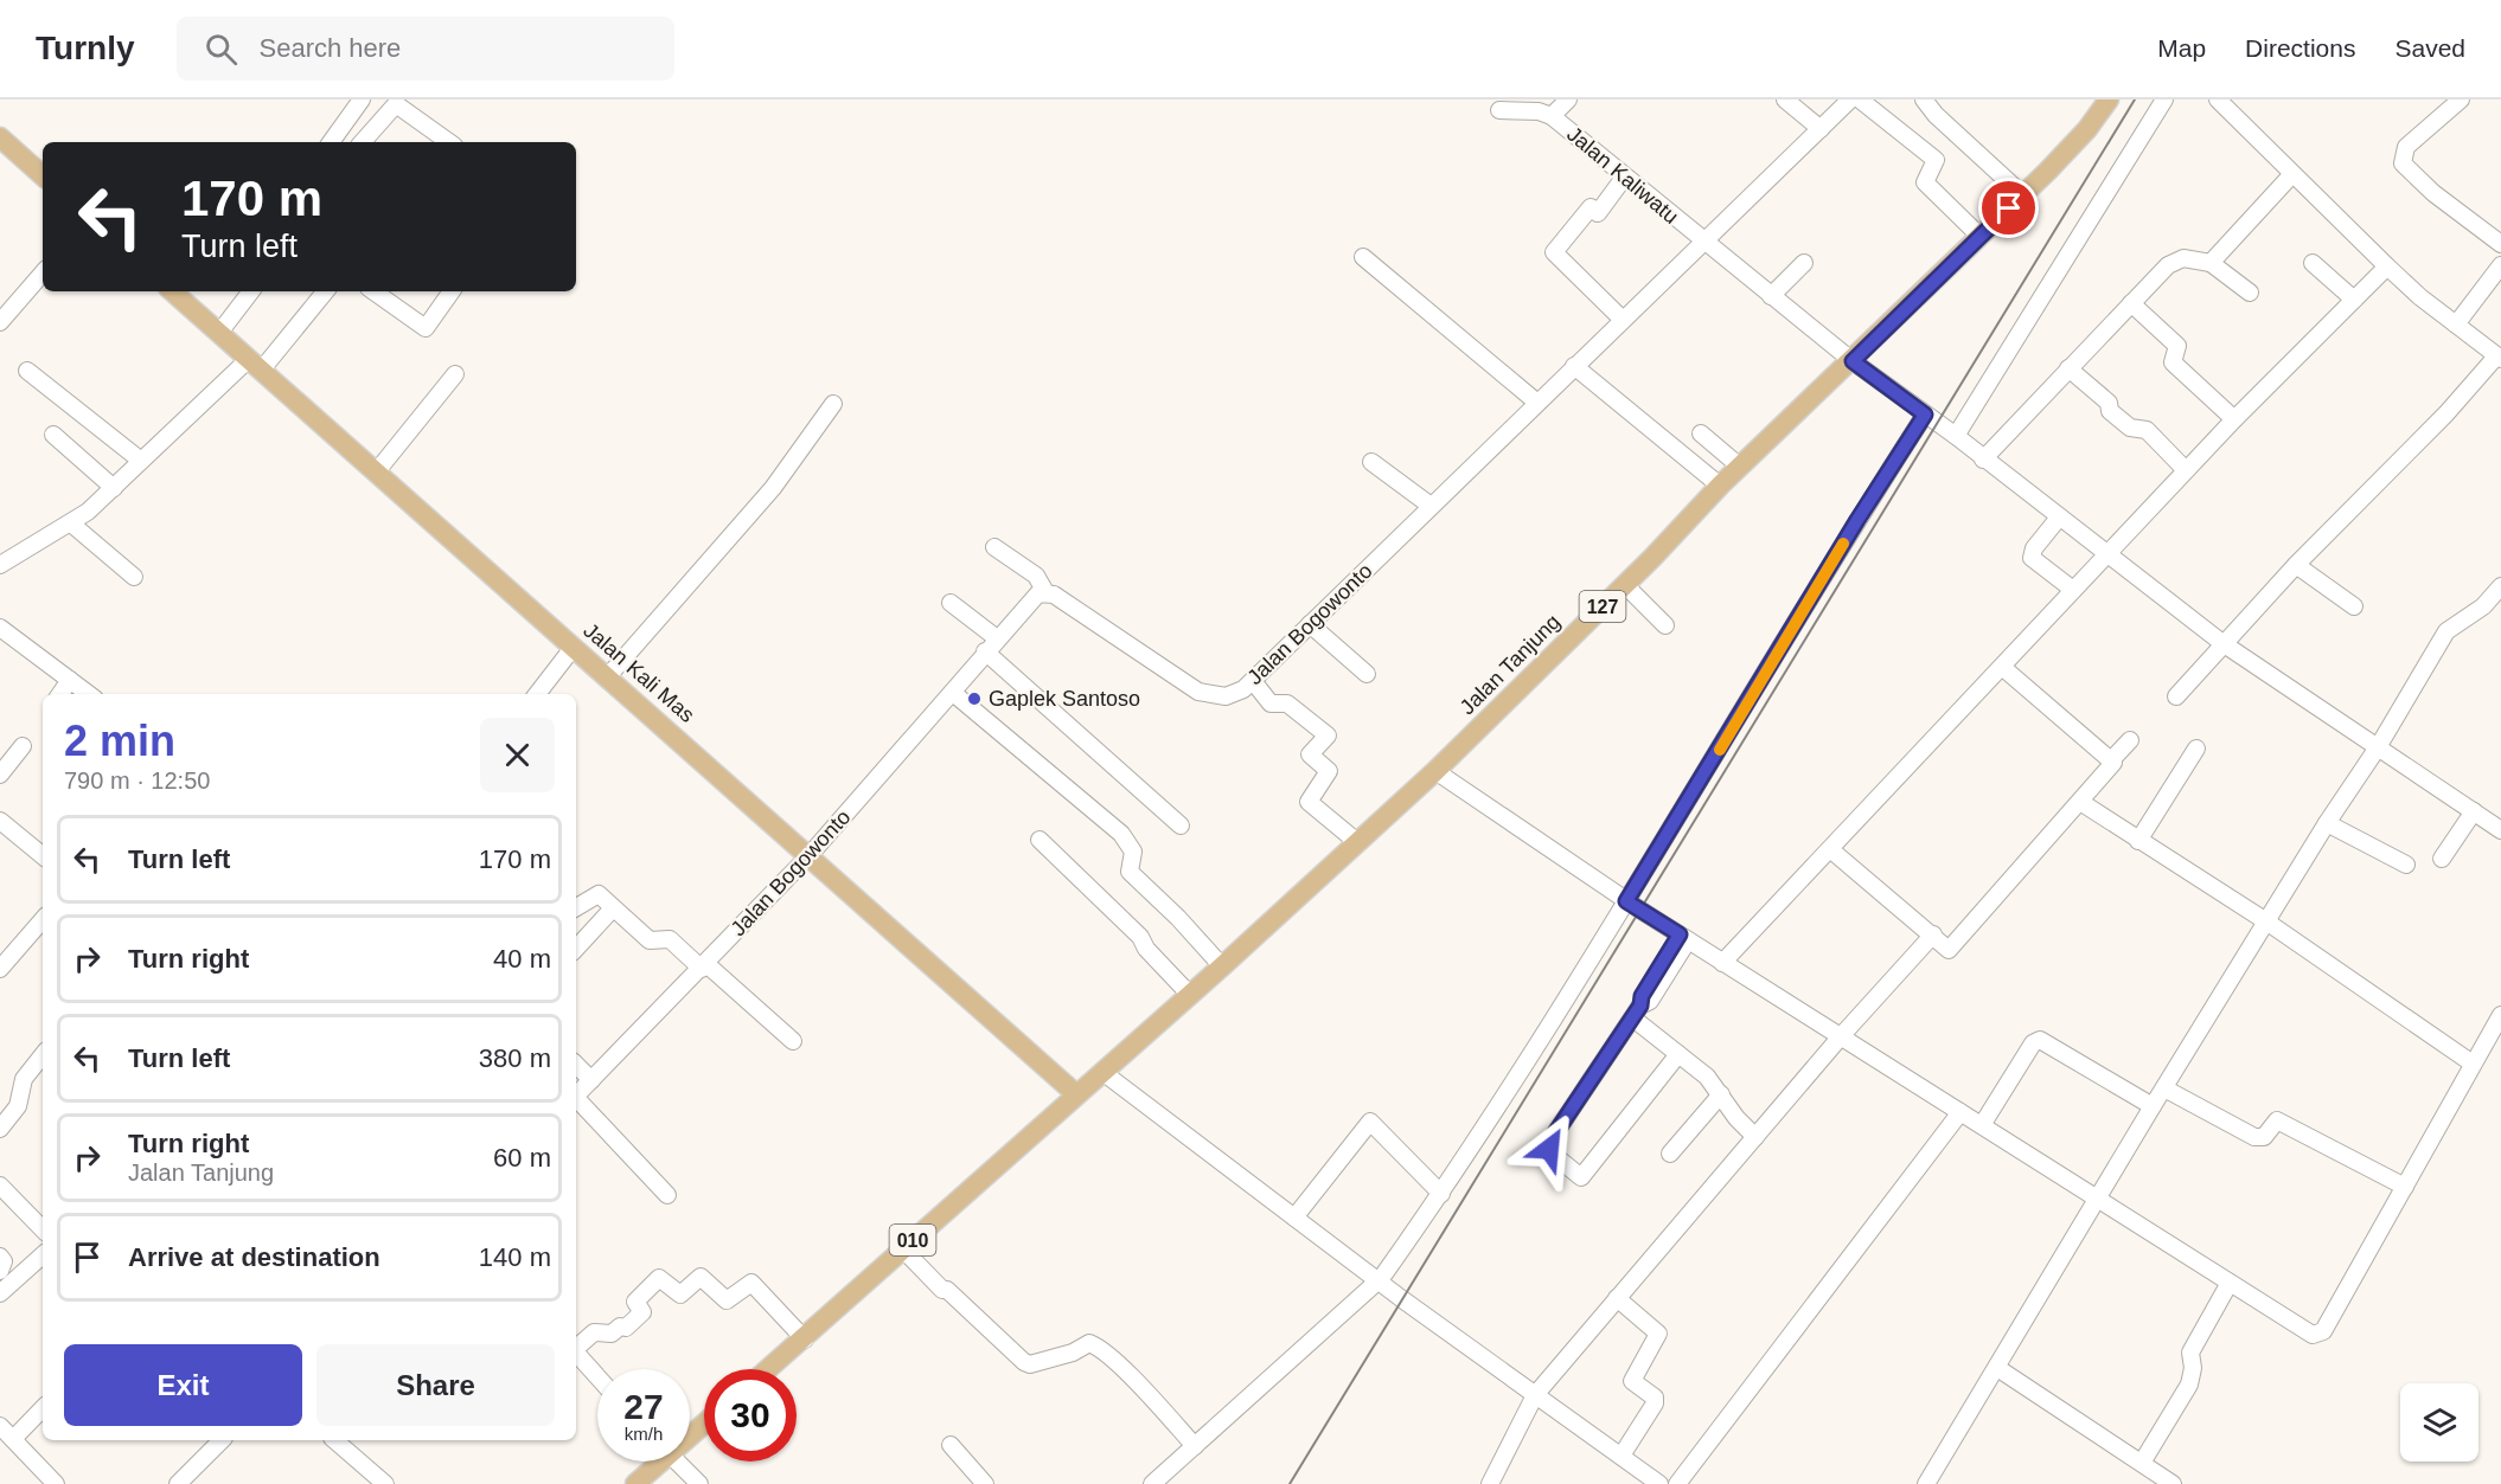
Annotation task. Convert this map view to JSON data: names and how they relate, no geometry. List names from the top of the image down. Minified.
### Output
{"streets":{"main road":["127","Jalan Tanjung","Jalan Kali Mas","010"],"street":["Jalan Kaliwatu","Jalan Bogowonto"]},"crossings":[["Jalan Kaliwatu","Jalan Bogowonto"],["Jalan Bogowonto","Jalan Kali Mas"],["Jalan Tanjung","Jalan Kali Mas"],["Jalan Tanjung","010"],["Jalan Kali Mas","010"]],"places":["Gaplek Santoso"],"page":{"header":"Turnly","search":"Search here","nav":["Map","Directions","Saved"],"turn":["170 m","Turn left"],"heading":["2 min","790 m · 12:50"],"list":[{"name":"Turn left","value":"170 m"},{"name":"Turn right","value":"40 m"},{"name":"Turn left","value":"380 m"},{"name":"Turn right","note":"Jalan Tanjung","value":"60 m"},{"name":"Arrive at destination","value":"140 m"}],"buttons":["Exit","Share"],"speed":"27 km/h","limit":"30"}}
